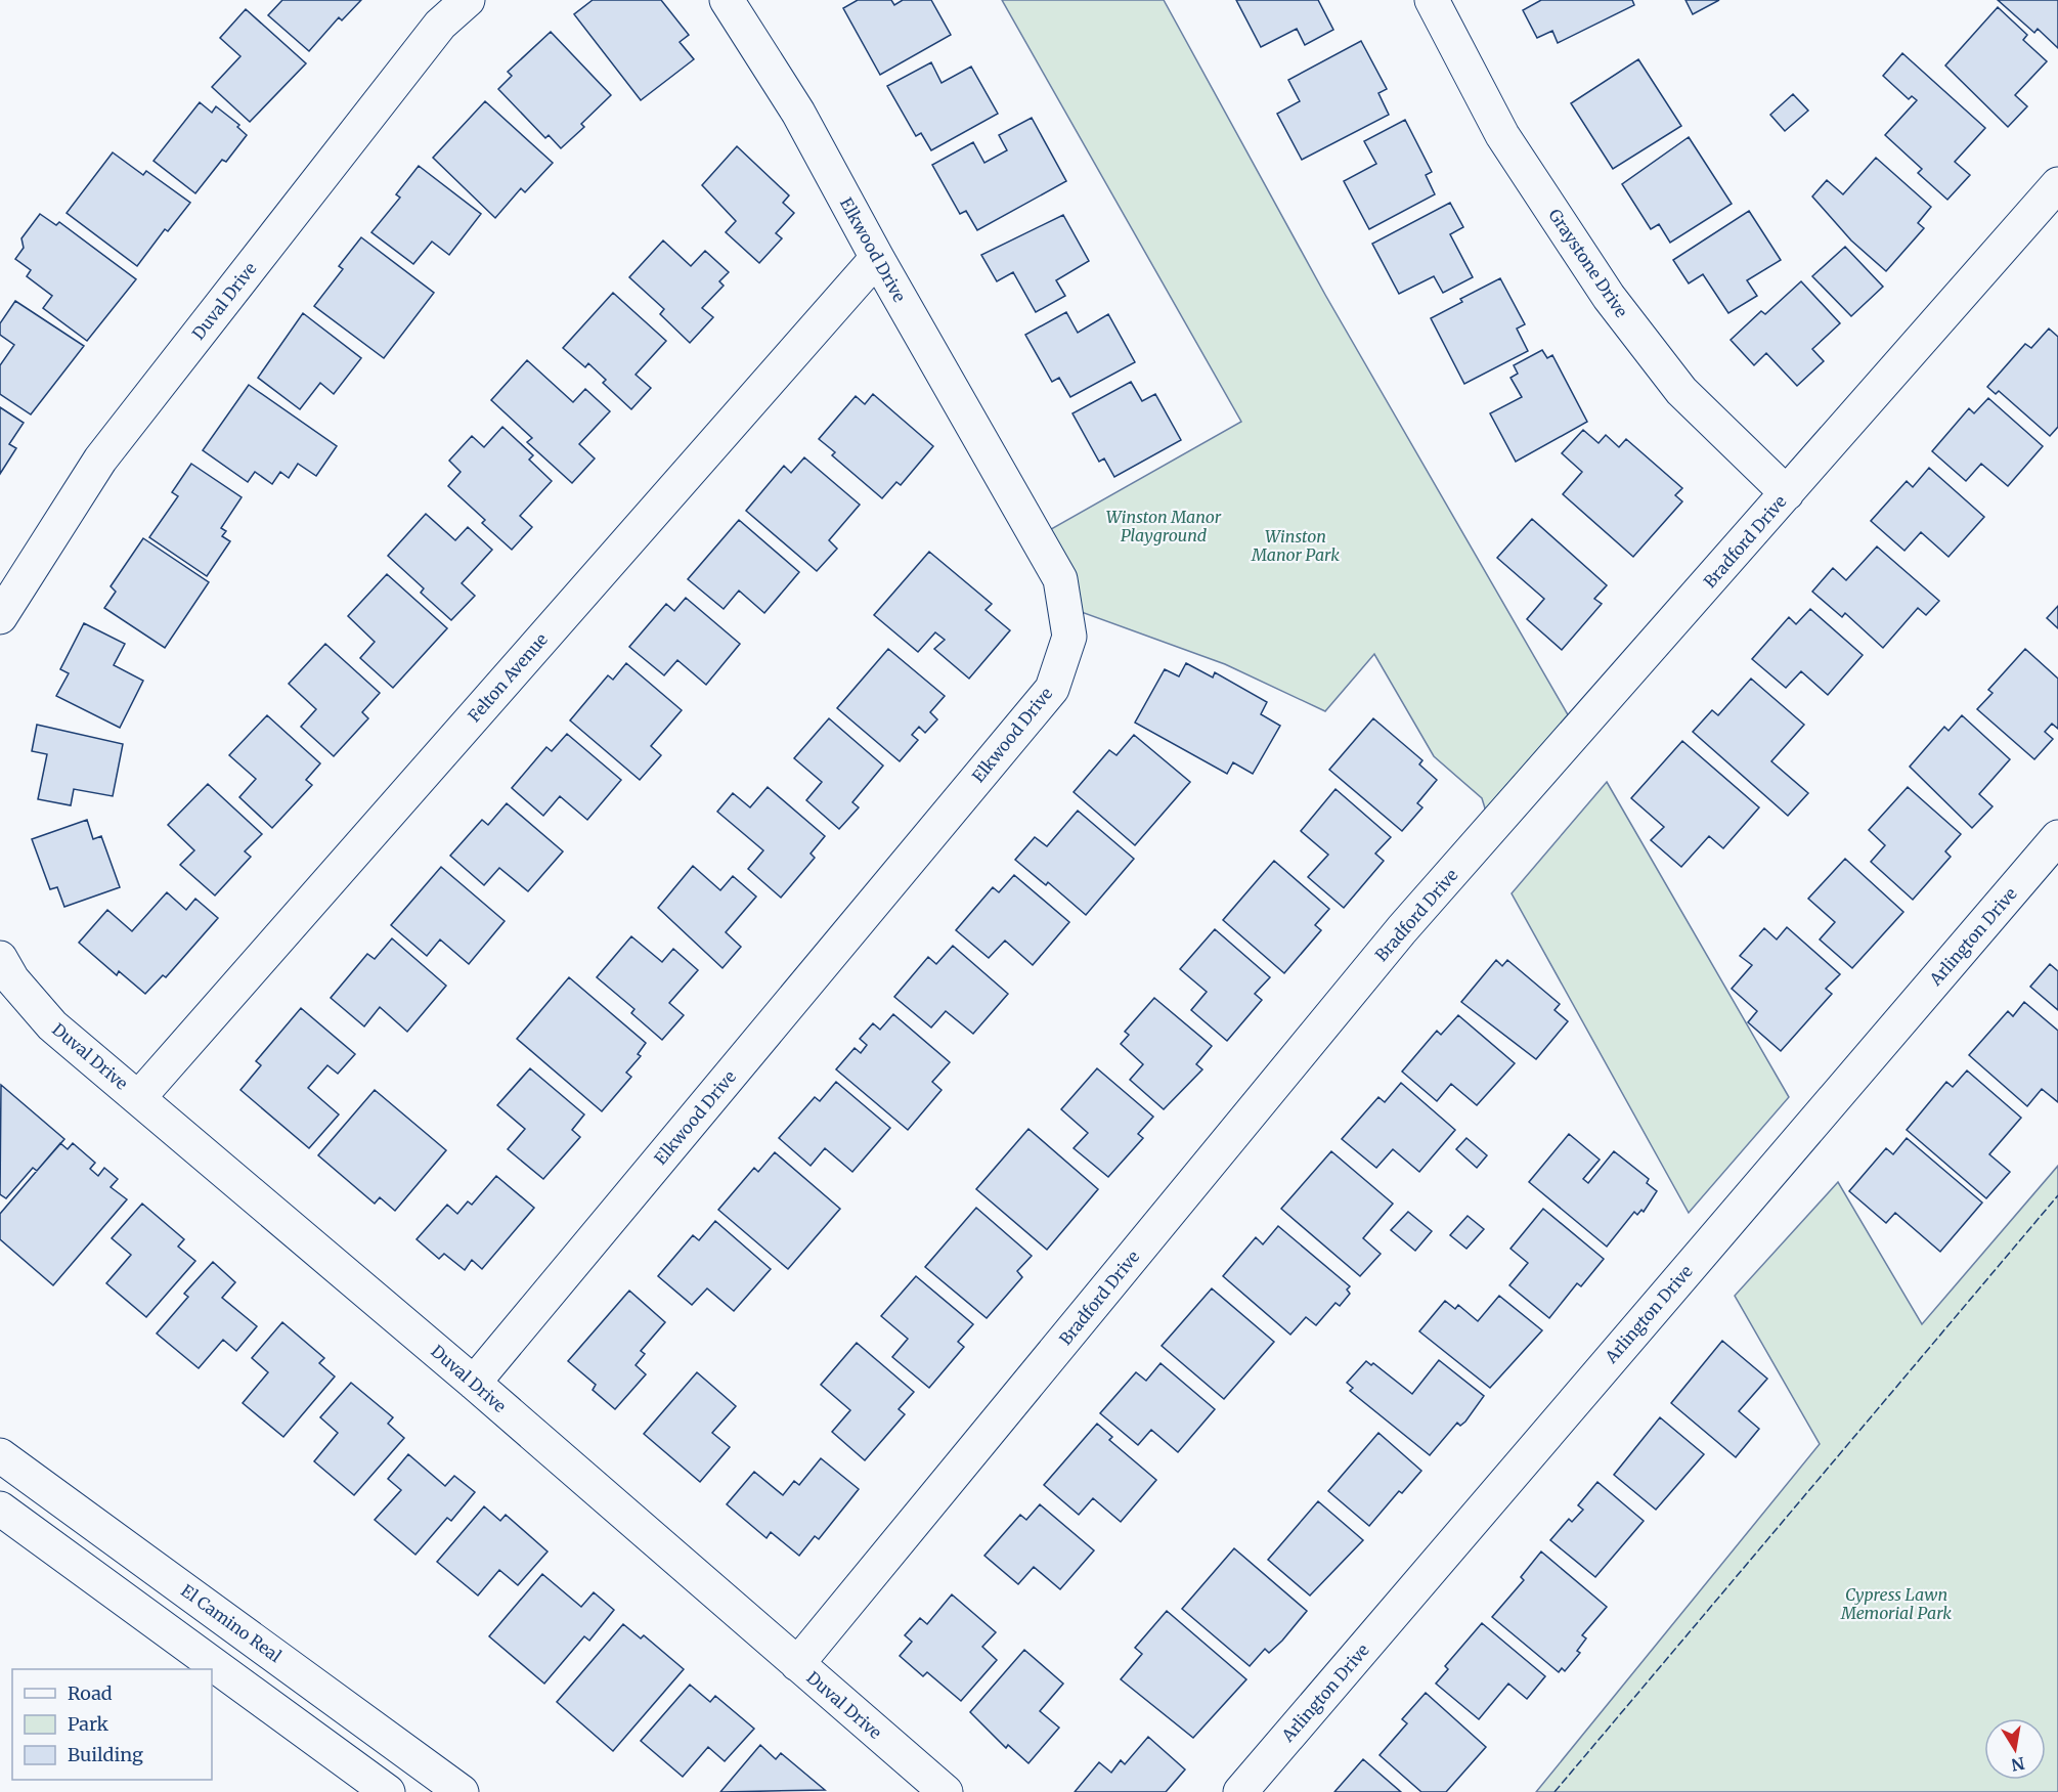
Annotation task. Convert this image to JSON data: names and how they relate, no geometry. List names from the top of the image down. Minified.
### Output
{"streets":{"street":["Elkwood Drive","Graystone Drive","Duval Drive","Bradford Drive","Felton Avenue","Arlington Drive","El Camino Real"]},"crossings":[["Elkwood Drive","Duval Drive"],["Elkwood Drive","Felton Avenue"],["Graystone Drive","Bradford Drive"],["Duval Drive","Bradford Drive"],["Duval Drive","Felton Avenue"]],"parks":["Winston Manor Playground","Winston Manor Park","Cypress Lawn Memorial Park"],"legend":["Road","Park","Building"],"north":"bottom"}
